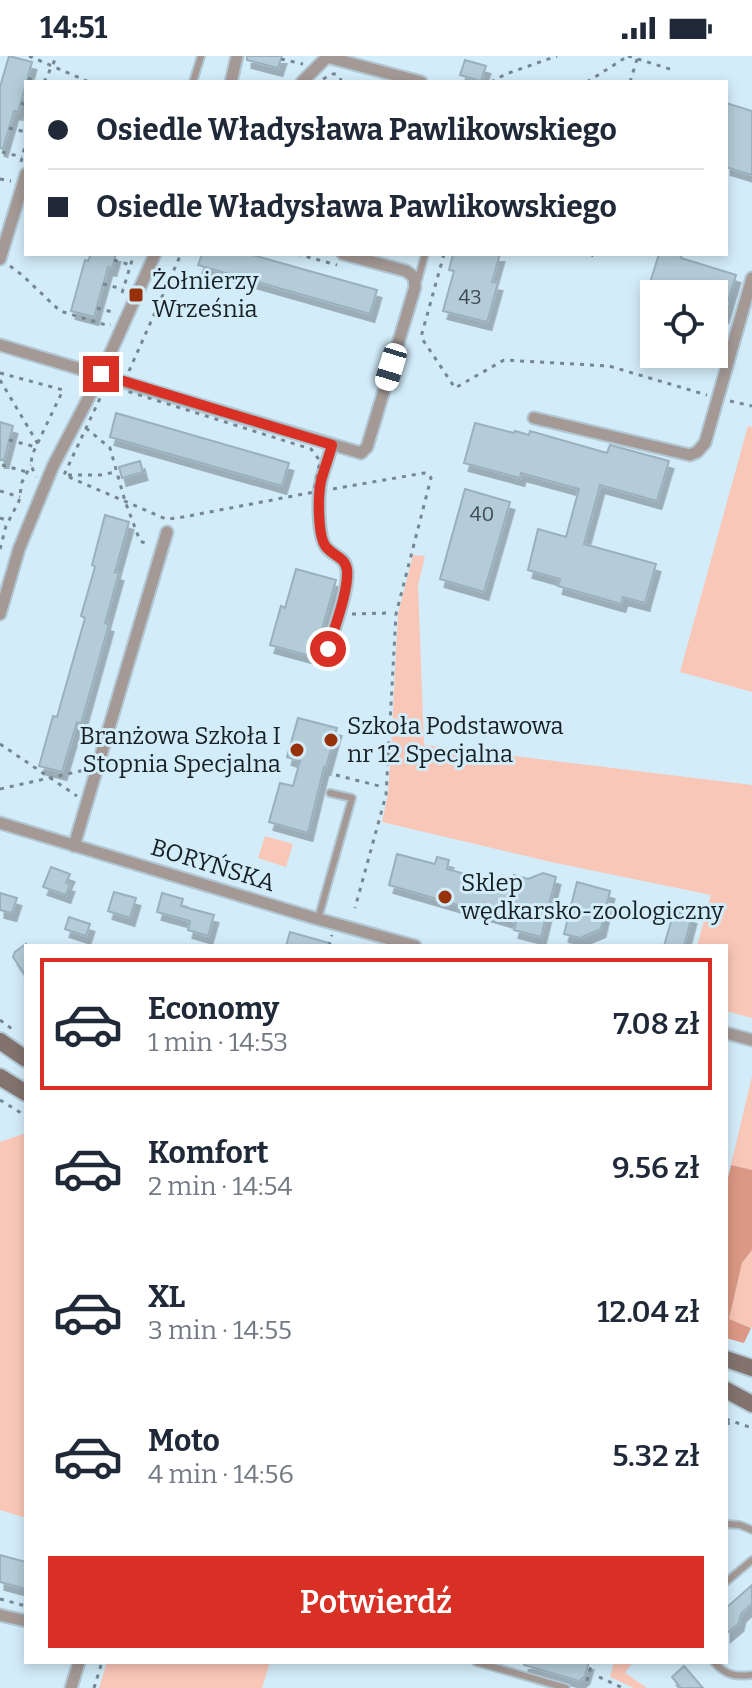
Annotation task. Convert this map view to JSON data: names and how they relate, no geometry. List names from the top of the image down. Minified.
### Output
{"streets":{"street":["BORYŃSKA"]},"places":{"transit":["Żołnierzy Września"],"other":["Szkoła Podstawowa nr 12 Specjalna","Branżowa Szkoła I Stopnia Specjalna","Sklep wędkarsko-zoologiczny"]},"house_numbers":["43","40"],"page":{"status":"14:51","banner":["Osiedle Władysława Pawlikowskiego","Osiedle Władysława Pawlikowskiego"],"list":[{"name":"Economy","note":"1 min · 14:53","value":"7.08 zł"},{"name":"Komfort","note":"2 min · 14:54","value":"9.56 zł"},{"name":"XL","note":"3 min · 14:55","value":"12.04 zł"},{"name":"Moto","note":"4 min · 14:56","value":"5.32 zł"}],"buttons":"Potwierdź"}}
